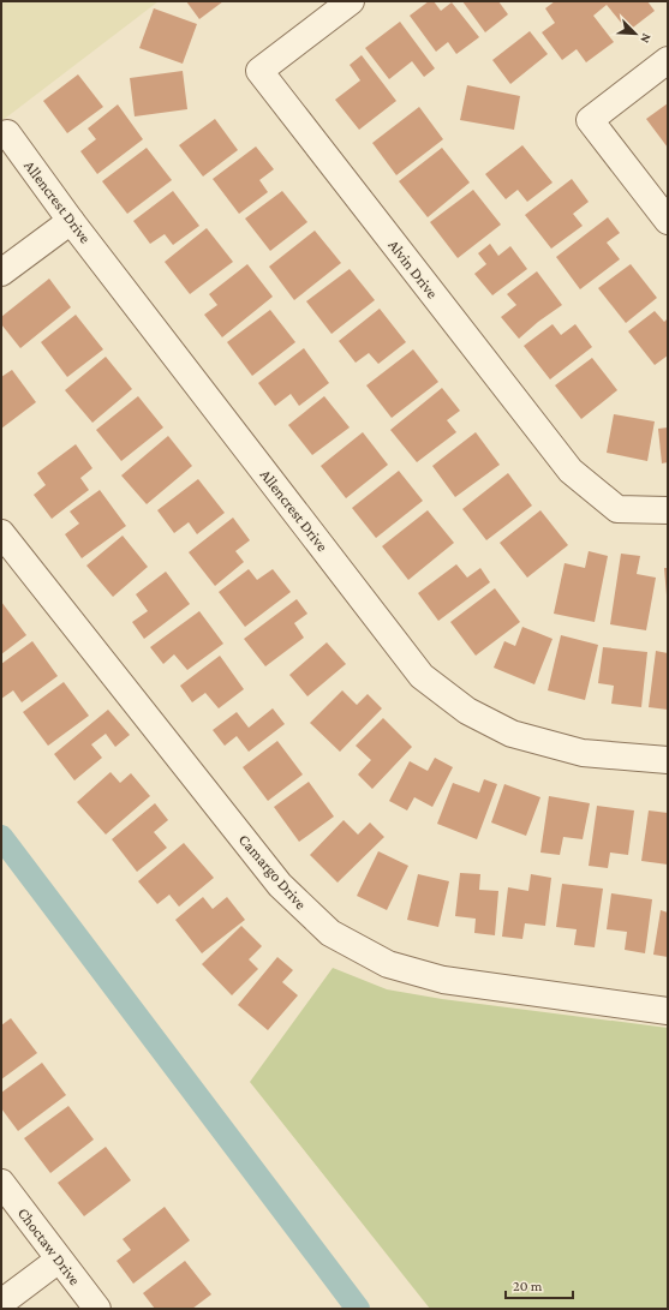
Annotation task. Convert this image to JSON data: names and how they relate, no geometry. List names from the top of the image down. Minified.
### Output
{"streets":{"street":["Allencrest Drive","Alvin Drive","Camargo Drive","Choctaw Drive"]},"scale_bar":"20 m","north":"bottom right"}
